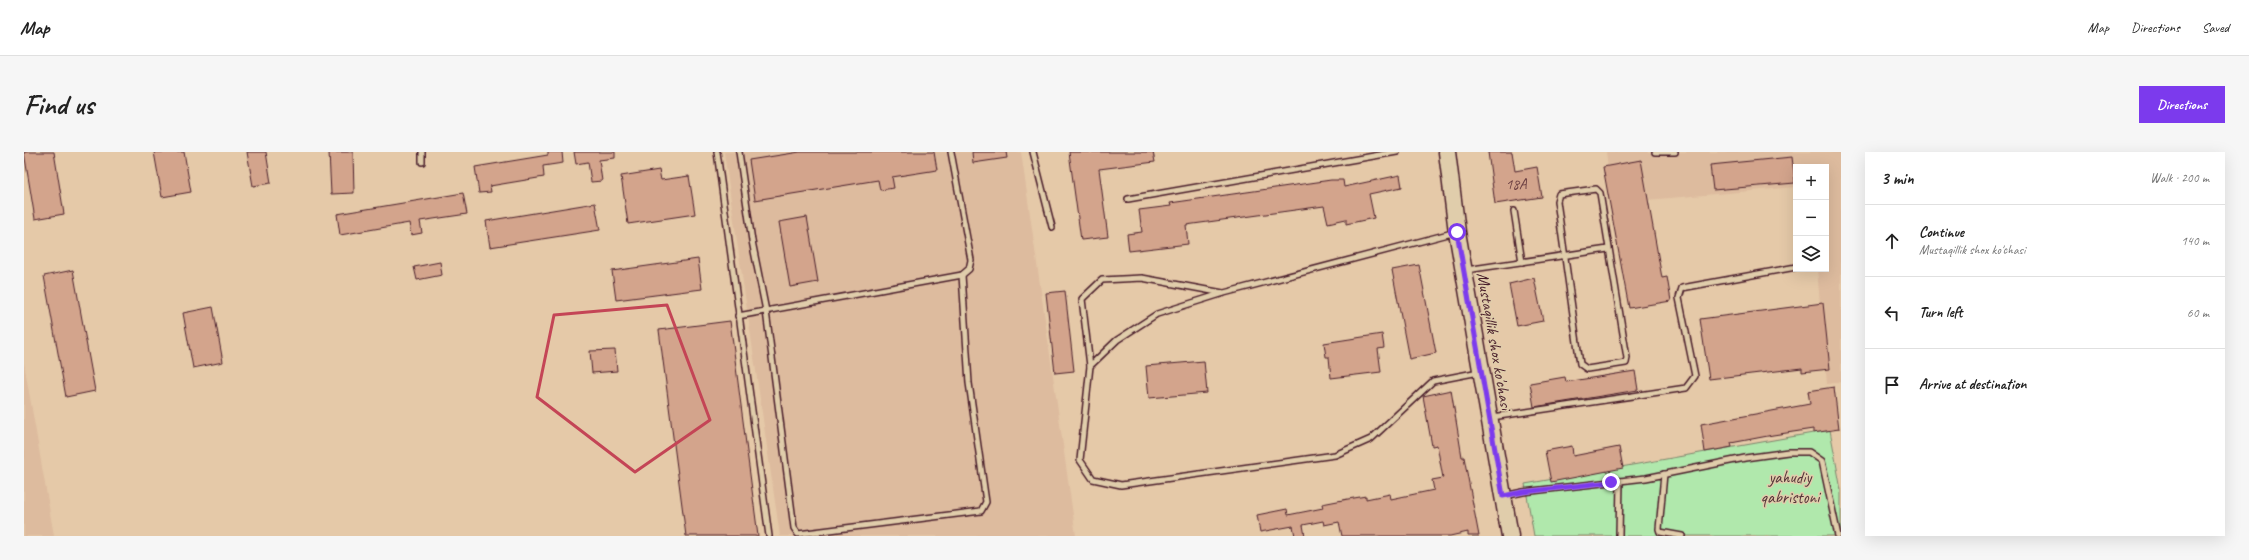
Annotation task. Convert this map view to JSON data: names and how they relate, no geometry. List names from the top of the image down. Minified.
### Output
{"streets":{"main road":["Mustaqillik shox ko'chasi"]},"parks":["yahudiy qabristoni"],"house_numbers":["18A"],"page":{"header":"Map","nav":["Map","Directions","Saved"],"buttons":"Directions","title":"Find us","heading":["3 min","Walk · 200 m"],"map_buttons":["+","−"],"list":[["Continue","Mustaqillik shox ko'chasi","140 m"],["Turn left","60 m"],"Arrive at destination"]}}
